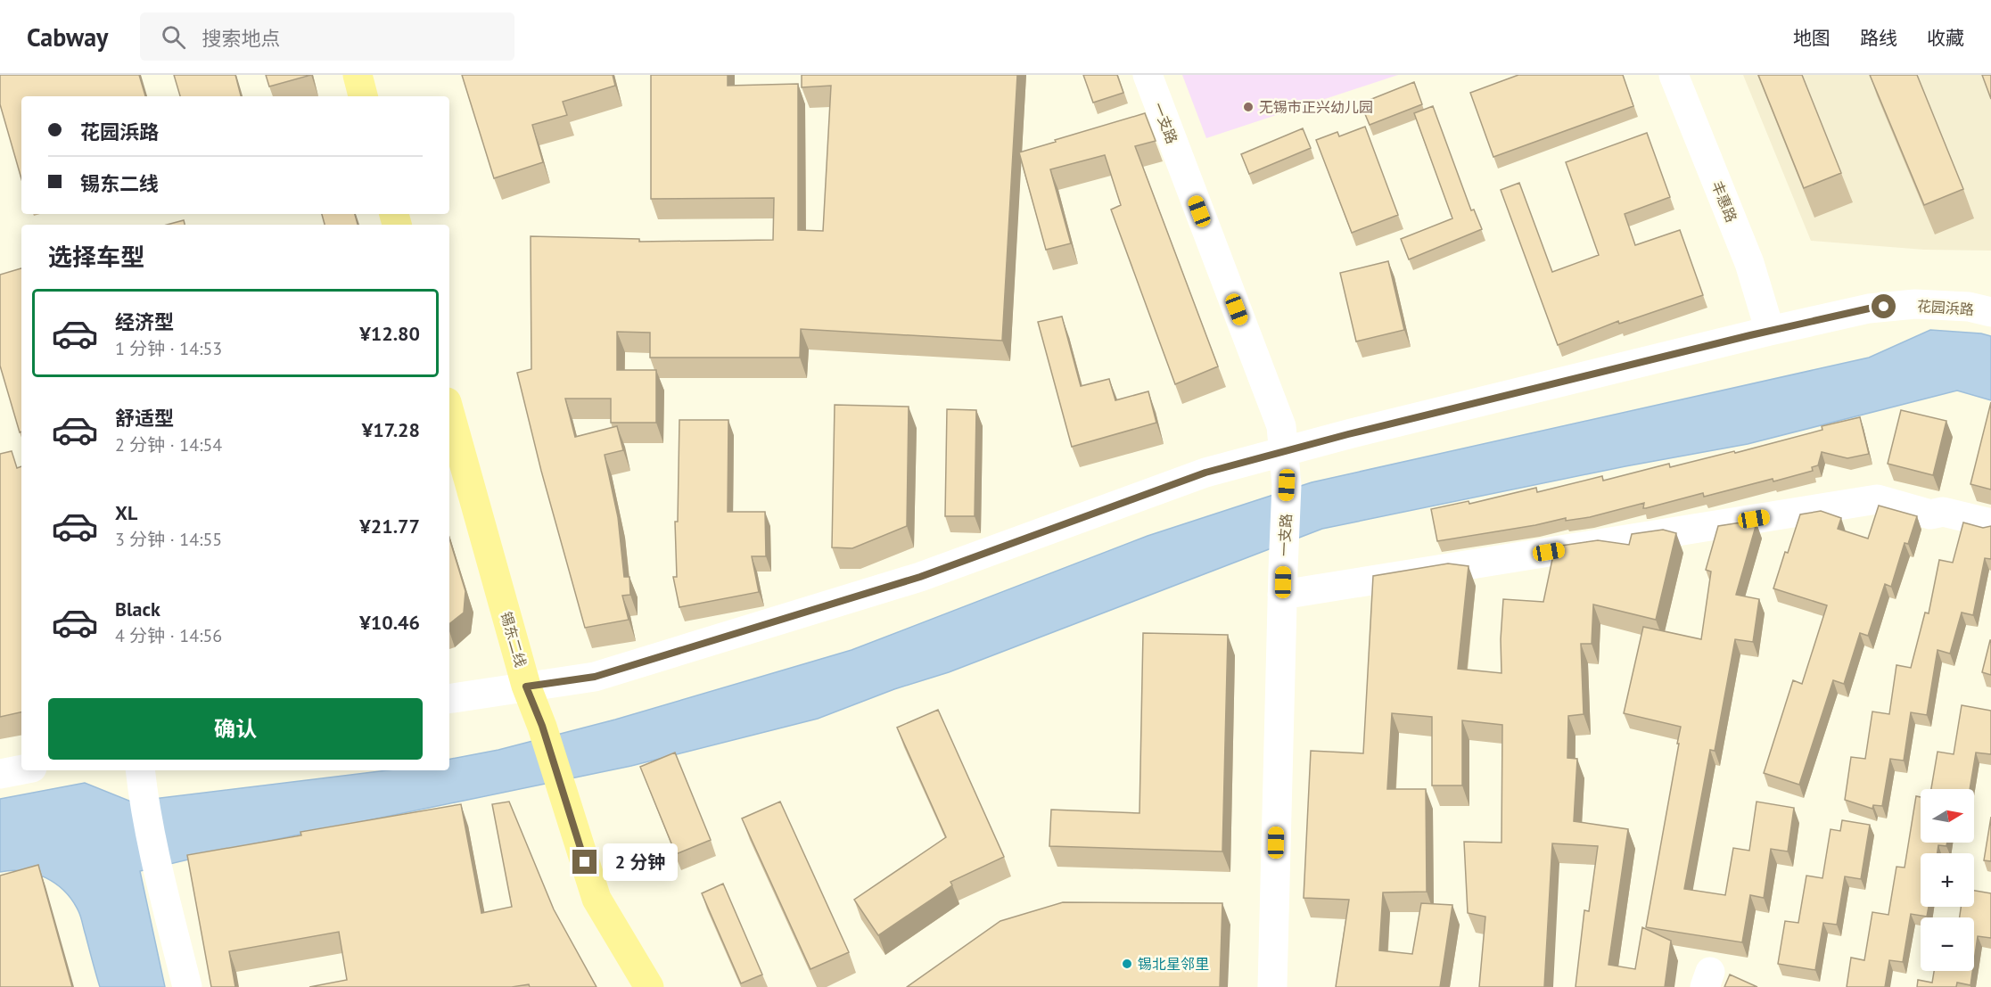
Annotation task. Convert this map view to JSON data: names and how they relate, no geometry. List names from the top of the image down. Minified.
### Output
{"streets":{"main road":["锡东二线"],"street":["一支路","丰惠路","花园浜路"]},"crossings":[["一支路","花园浜路"],["丰惠路","花园浜路"],["花园浜路","锡东二线"]],"places":["无锡市正兴幼儿园","锡北星邻里"],"north":"right","page":{"header":"Cabway","search":"搜索地点","nav":["地图","路线","收藏"],"banner":["花园浜路","锡东二线"],"heading":"选择车型","list":[{"name":"经济型","note":"1 分钟 · 14:53","value":"¥12.80"},{"name":"舒适型","note":"2 分钟 · 14:54","value":"¥17.28"},{"name":"XL","note":"3 分钟 · 14:55","value":"¥21.77"},{"name":"Black","note":"4 分钟 · 14:56","value":"¥10.46"}],"buttons":"确认","map_buttons":["+","−"],"bubble":"2 分钟"}}
